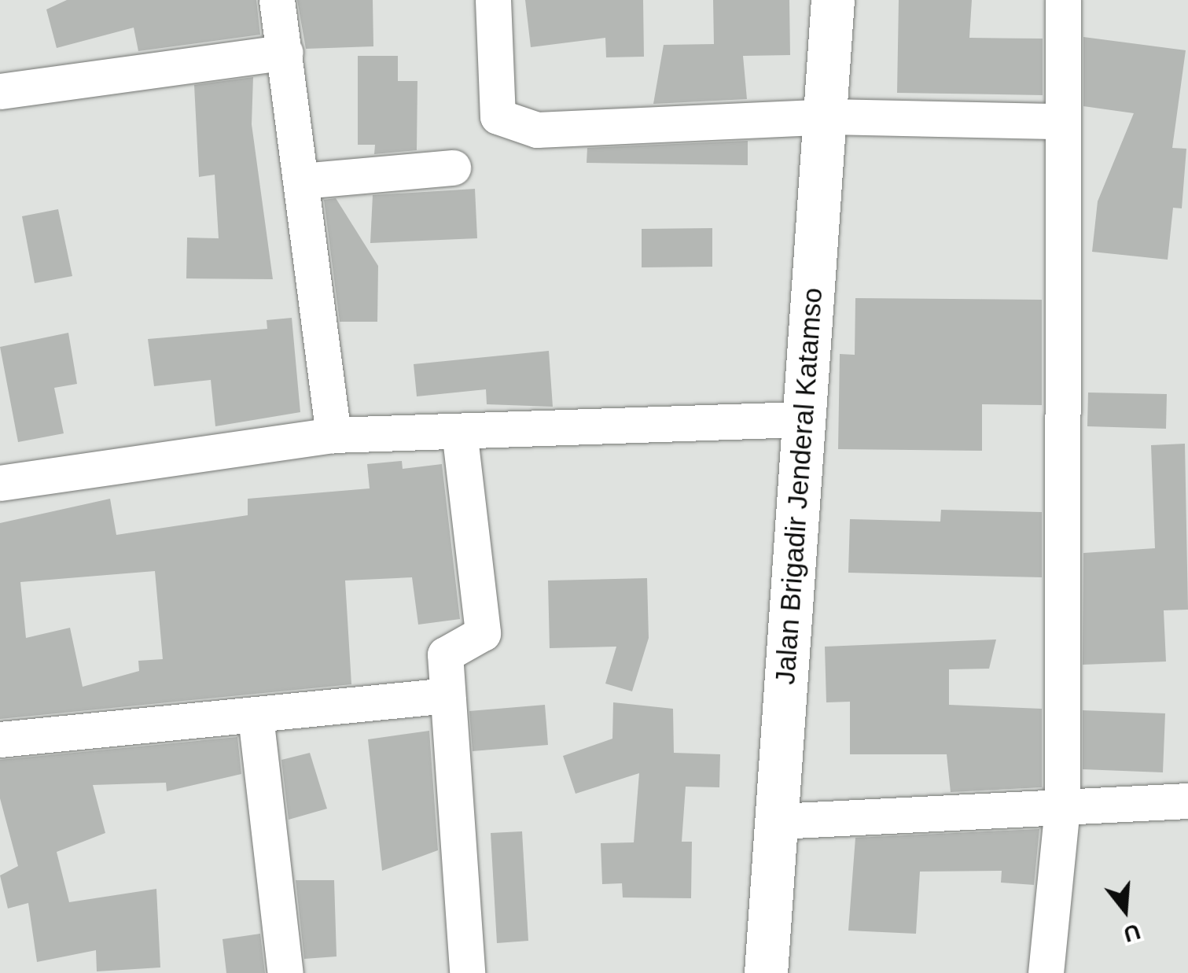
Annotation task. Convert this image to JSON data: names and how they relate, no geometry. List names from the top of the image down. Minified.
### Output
{"streets":{"main road":["Jalan Brigadir Jenderal Katamso"]},"north":"bottom"}
